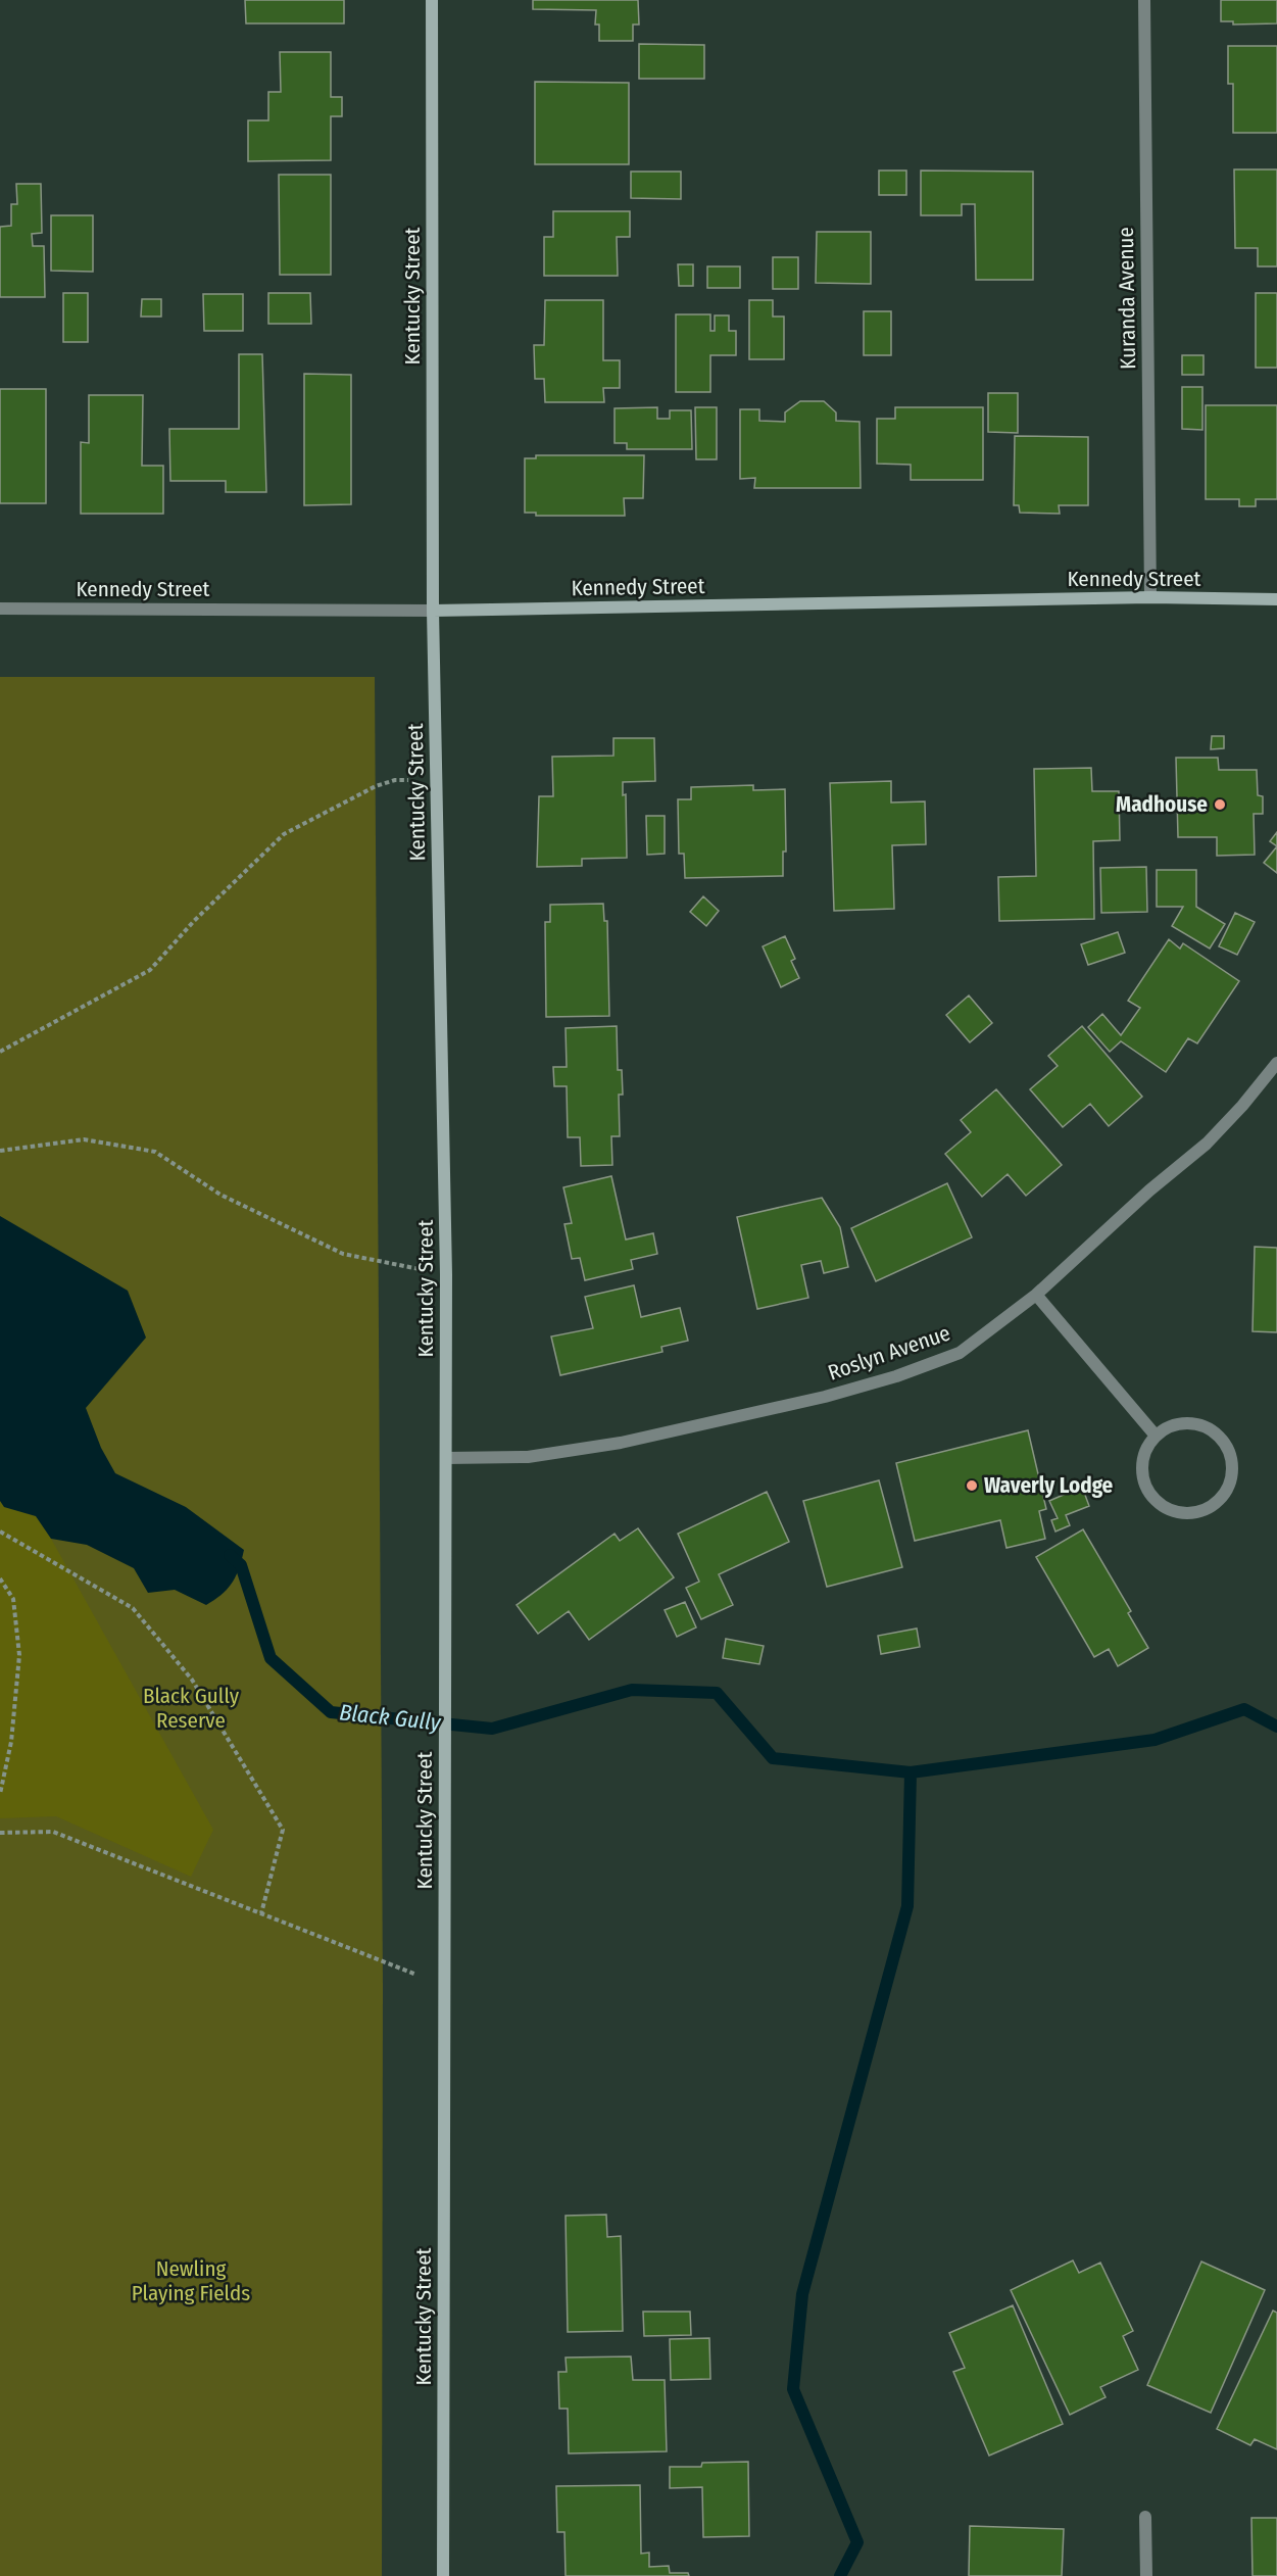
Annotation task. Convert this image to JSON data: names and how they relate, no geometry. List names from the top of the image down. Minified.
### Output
{"streets":{"street":["Kentucky Street","Kuranda Avenue","Kennedy Street","Roslyn Avenue"]},"crossings":[["Kentucky Street","Kennedy Street"],["Kentucky Street","Roslyn Avenue"],["Kuranda Avenue","Kennedy Street"]],"water":["Black Gully"],"parks":["Black Gully Reserve","Newling Playing Fields"],"places":["Madhouse","Waverly Lodge"]}
